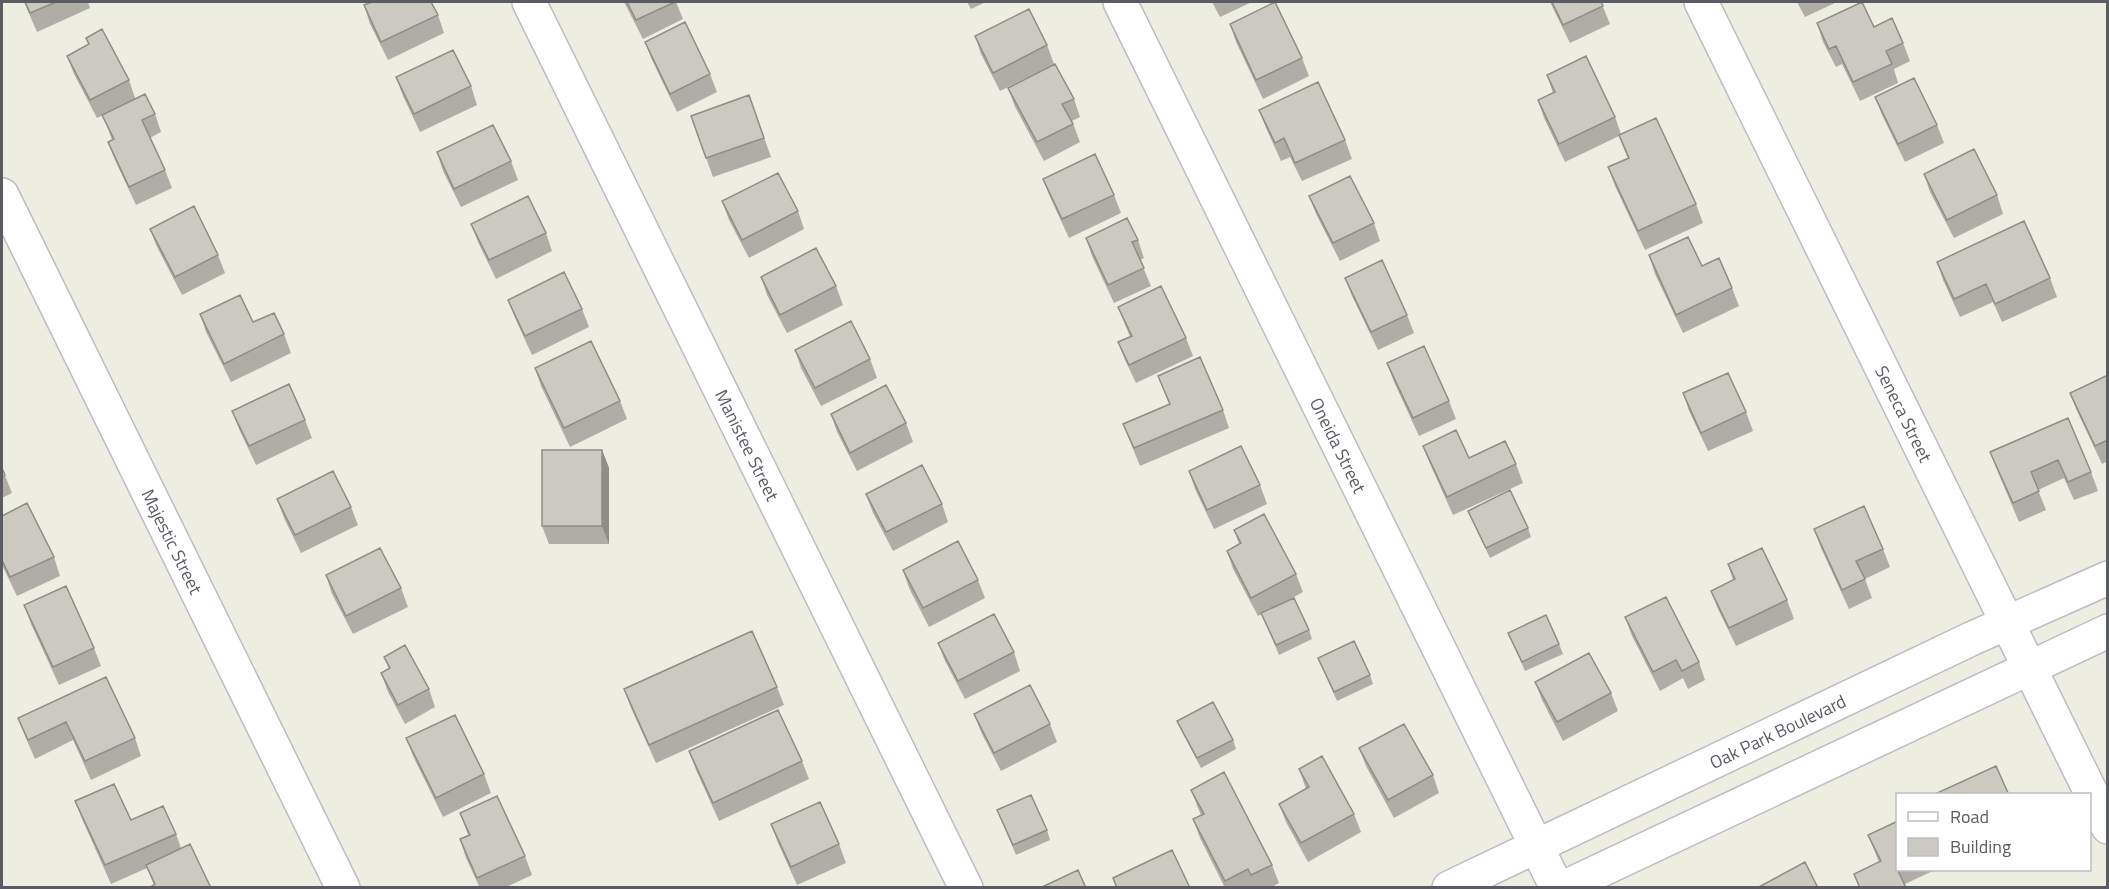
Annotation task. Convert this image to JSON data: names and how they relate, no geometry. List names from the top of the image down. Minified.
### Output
{"streets":{"street":["Seneca Street","Manistee Street","Oneida Street","Majestic Street","Oak Park Boulevard"]},"crossings":[["Seneca Street","Oak Park Boulevard"],["Oneida Street","Oak Park Boulevard"]],"legend":["Road","Building"]}
